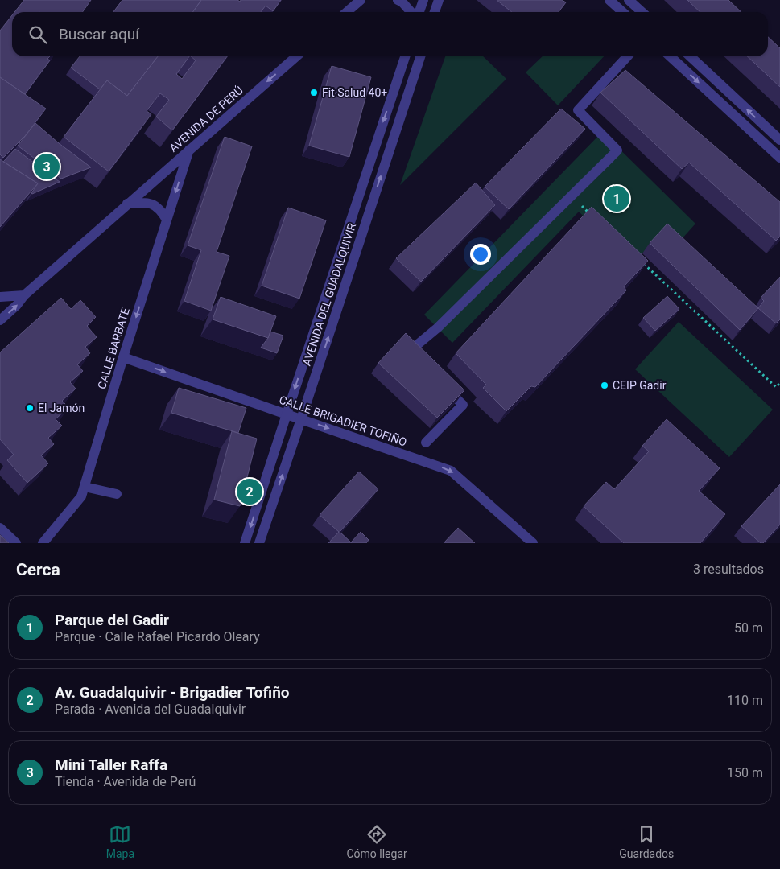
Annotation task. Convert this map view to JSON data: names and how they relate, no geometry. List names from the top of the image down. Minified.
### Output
{"streets":{"street":["AVENIDA DE PERÚ","AVENIDA DEL GUADALQUIVIR","CALLE BARBATE","CALLE BRIGADIER TOFIÑO"]},"crossings":[["AVENIDA DE PERÚ","CALLE BARBATE"],["AVENIDA DEL GUADALQUIVIR","CALLE BRIGADIER TOFIÑO"],["CALLE BARBATE","CALLE BRIGADIER TOFIÑO"]],"one_way":["CALLE BARBATE","CALLE BRIGADIER TOFIÑO"],"places":["Fit Salud 40+","CEIP Gadir","El Jamón"],"page":{"search":"Buscar aquí","pins":["3","1","2"],"heading":["Cerca","3 resultados"],"list":[{"mark":"1","name":"Parque del Gadir","note":"Parque · Calle Rafael Picardo Oleary","value":"50 m"},{"mark":"2","name":"Av. Guadalquivir - Brigadier Tofiño","note":"Parada · Avenida del Guadalquivir","value":"110 m"},{"mark":"3","name":"Mini Taller Raffa","note":"Tienda · Avenida de Perú","value":"150 m"}],"nav":["Mapa","Cómo llegar","Guardados"]}}
